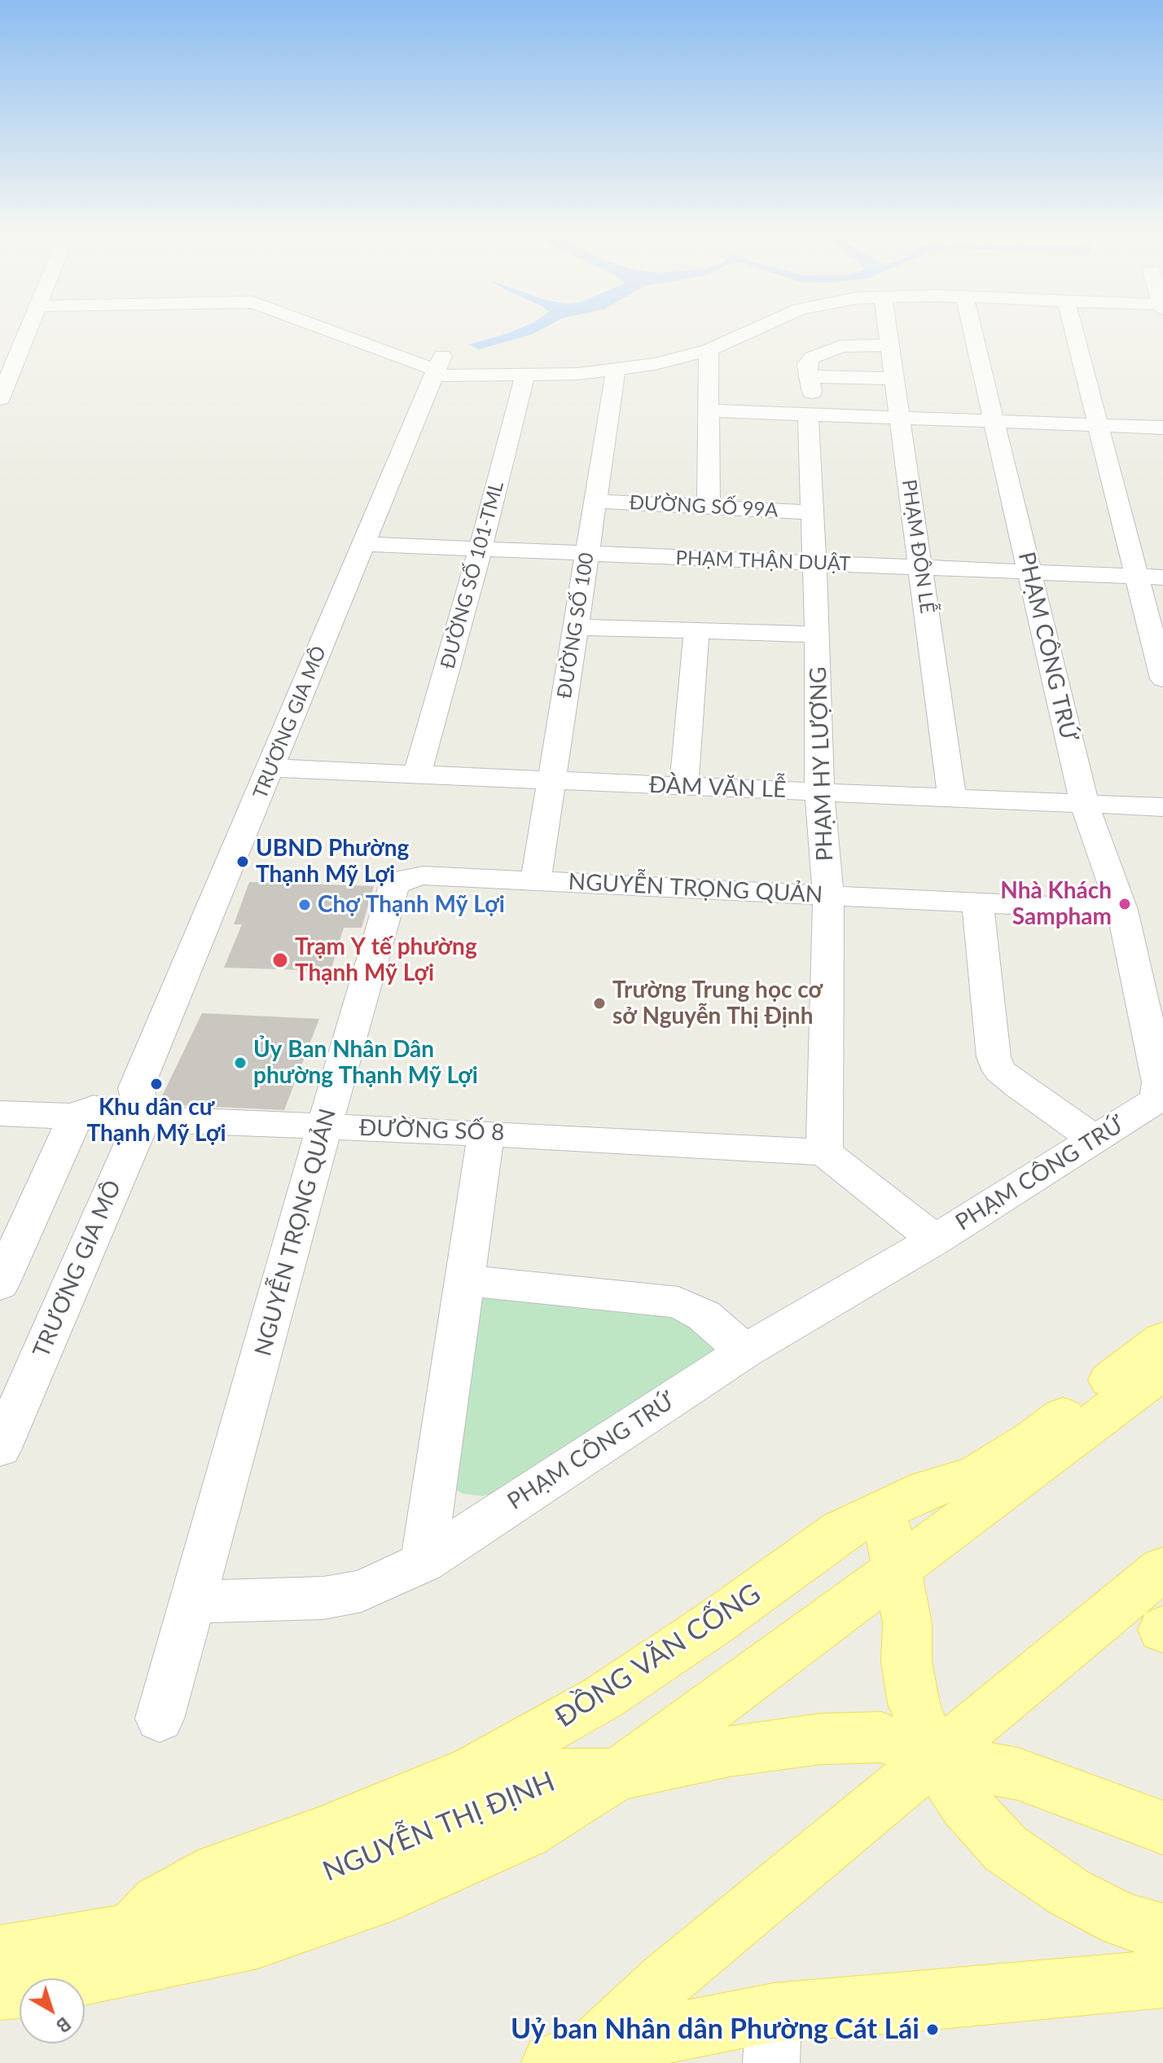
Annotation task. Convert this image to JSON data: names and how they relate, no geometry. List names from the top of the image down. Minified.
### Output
{"streets":{"main road":["ĐỒNG VĂN CỐNG","NGUYỄN THỊ ĐỊNH"],"street":["ĐƯỜNG SỐ 99A","PHẠM ĐÔN LỄ","PHẠM THẬN DUẬT","ĐƯỜNG SỐ 101-TML","ĐƯỜNG SỐ 100","PHẠM CÔNG TRỨ","TRƯƠNG GIA MÔ","PHẠM HY LƯỢNG","ĐÀM VĂN LỄ","NGUYỄN TRỌNG QUẢN","ĐƯỜNG SỐ 8"]},"crossings":[["ĐƯỜNG SỐ 99A","ĐƯỜNG SỐ 100"],["ĐƯỜNG SỐ 99A","PHẠM HY LƯỢNG"],["PHẠM ĐÔN LỄ","PHẠM THẬN DUẬT"],["PHẠM ĐÔN LỄ","ĐÀM VĂN LỄ"],["PHẠM THẬN DUẬT","ĐƯỜNG SỐ 101-TML"],["PHẠM THẬN DUẬT","ĐƯỜNG SỐ 100"],["PHẠM THẬN DUẬT","PHẠM CÔNG TRỨ"],["PHẠM THẬN DUẬT","TRƯƠNG GIA MÔ"],["PHẠM THẬN DUẬT","PHẠM HY LƯỢNG"],["ĐƯỜNG SỐ 101-TML","ĐÀM VĂN LỄ"],["ĐƯỜNG SỐ 100","ĐÀM VĂN LỄ"],["ĐƯỜNG SỐ 100","NGUYỄN TRỌNG QUẢN"],["PHẠM CÔNG TRỨ","ĐÀM VĂN LỄ"],["PHẠM CÔNG TRỨ","NGUYỄN TRỌNG QUẢN"],["TRƯƠNG GIA MÔ","ĐÀM VĂN LỄ"],["TRƯƠNG GIA MÔ","ĐƯỜNG SỐ 8"],["PHẠM HY LƯỢNG","ĐÀM VĂN LỄ"],["PHẠM HY LƯỢNG","NGUYỄN TRỌNG QUẢN"],["PHẠM HY LƯỢNG","ĐƯỜNG SỐ 8"],["NGUYỄN TRỌNG QUẢN","ĐƯỜNG SỐ 8"],["ĐỒNG VĂN CỐNG","NGUYỄN THỊ ĐỊNH"]],"places":["UBND Phường Thạnh Mỹ Lợi","Nhà Khách Sampham","Chợ Thạnh Mỹ Lợi","Trạm Y tế phường Thạnh Mỹ Lợi","Trường Trung học cơ sở Nguyễn Thị Định","Ủy Ban Nhân Dân phường Thạnh Mỹ Lợi","Khu dân cư Thạnh Mỹ Lợi","Uỷ ban Nhân dân Phường Cát Lái"],"north":"bottom right"}
